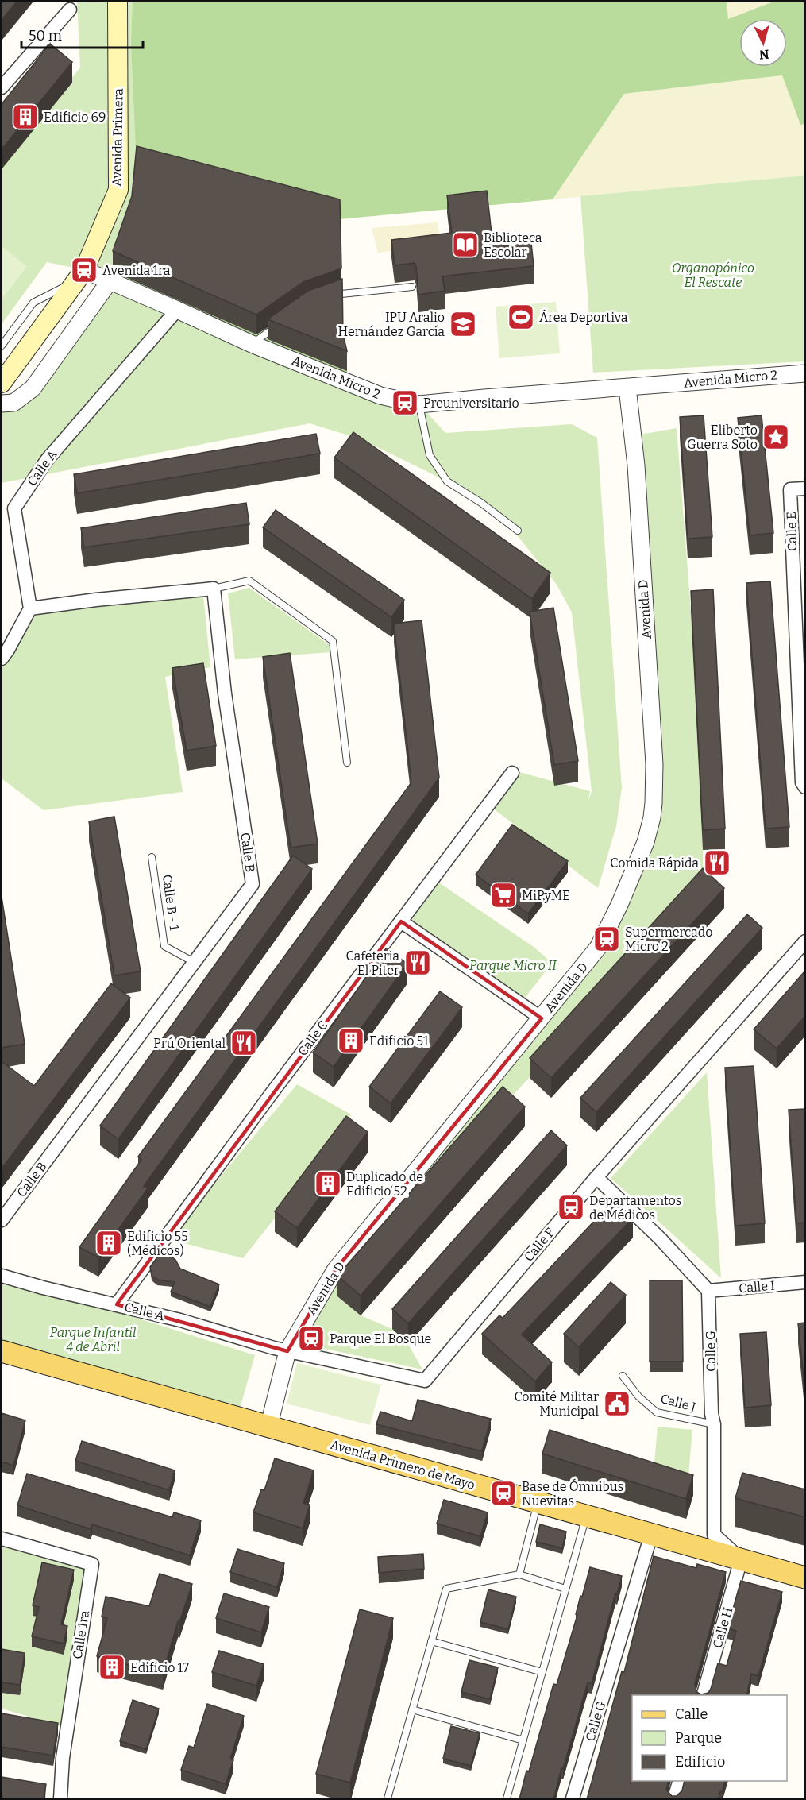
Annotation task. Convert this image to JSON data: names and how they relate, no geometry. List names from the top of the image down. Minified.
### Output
{"streets":{"main road":["Avenida Primera","Avenida Primero de Mayo"],"street":["Avenida Micro 2","Calle A","Calle E","Avenida D","Calle B","Calle C","Calle F","Calle I","Calle G","Calle H","Calle 1ra"],"lane":["Calle B - 1","Calle J"]},"crossings":[["Avenida Primera","Avenida Micro 2"],["Avenida Micro 2","Calle A"],["Avenida Micro 2","Avenida D"],["Calle A","Avenida D"],["Calle A","Calle C"],["Calle A","Calle F"],["Avenida D","Calle F"],["Avenida D","Avenida Primero de Mayo"],["Calle B","Calle B - 1"],["Calle I","Calle G"],["Calle G","Calle J"],["Calle G","Avenida Primero de Mayo"],["Calle G","Calle H"],["Avenida Primero de Mayo","Calle H"]],"parks":["Organopónico El Rescate","Parque Micro II","Parque Infantil 4 de Abril"],"places":{"building":["Edificio 69","Edificio 51","Duplicado de Edificio 52","Edificio 55 (Médicos)","Edificio 17"],"library":["Biblioteca Escolar"],"station":["Avenida 1ra","Preuniversitario","Supermercado Micro 2","Departamentos de Médicos","Parque El Bosque","Base de Ómnibus Nuevitas"],"sports":["Área Deportiva"],"school or university":["IPU Aralio Hernández García"],"place":["Eliberto Guerra Soto"],"restaurant":["Comida Rápida","Cafeteria El Piter","Prú Oriental"],"supermarket":["MiPyME"],"public building":["Comité Militar Municipal"]},"legend":["Calle","Parque","Edificio"],"scale_bar":"50 m","north":"bottom"}
